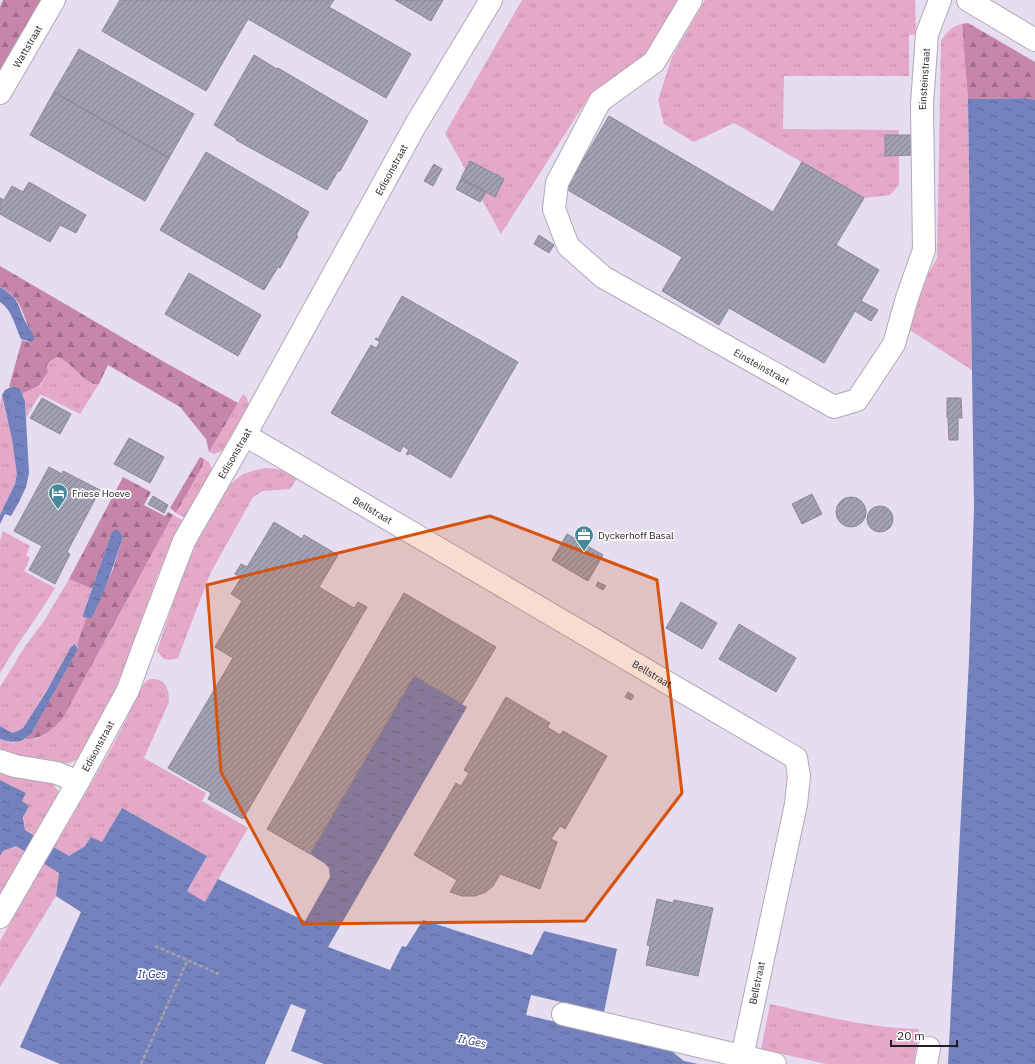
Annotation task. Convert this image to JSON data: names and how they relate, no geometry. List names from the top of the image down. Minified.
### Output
{"streets":{"street":["Wattstraat","Einsteinstraat","Edisonstraat","Bellstraat"]},"crossings":[["Edisonstraat","Bellstraat"]],"water":["It Ges"],"places":{"hotel":["Friese Hoeve"],"office":["Dyckerhoff Basal"]},"scale_bar":"20 m"}
